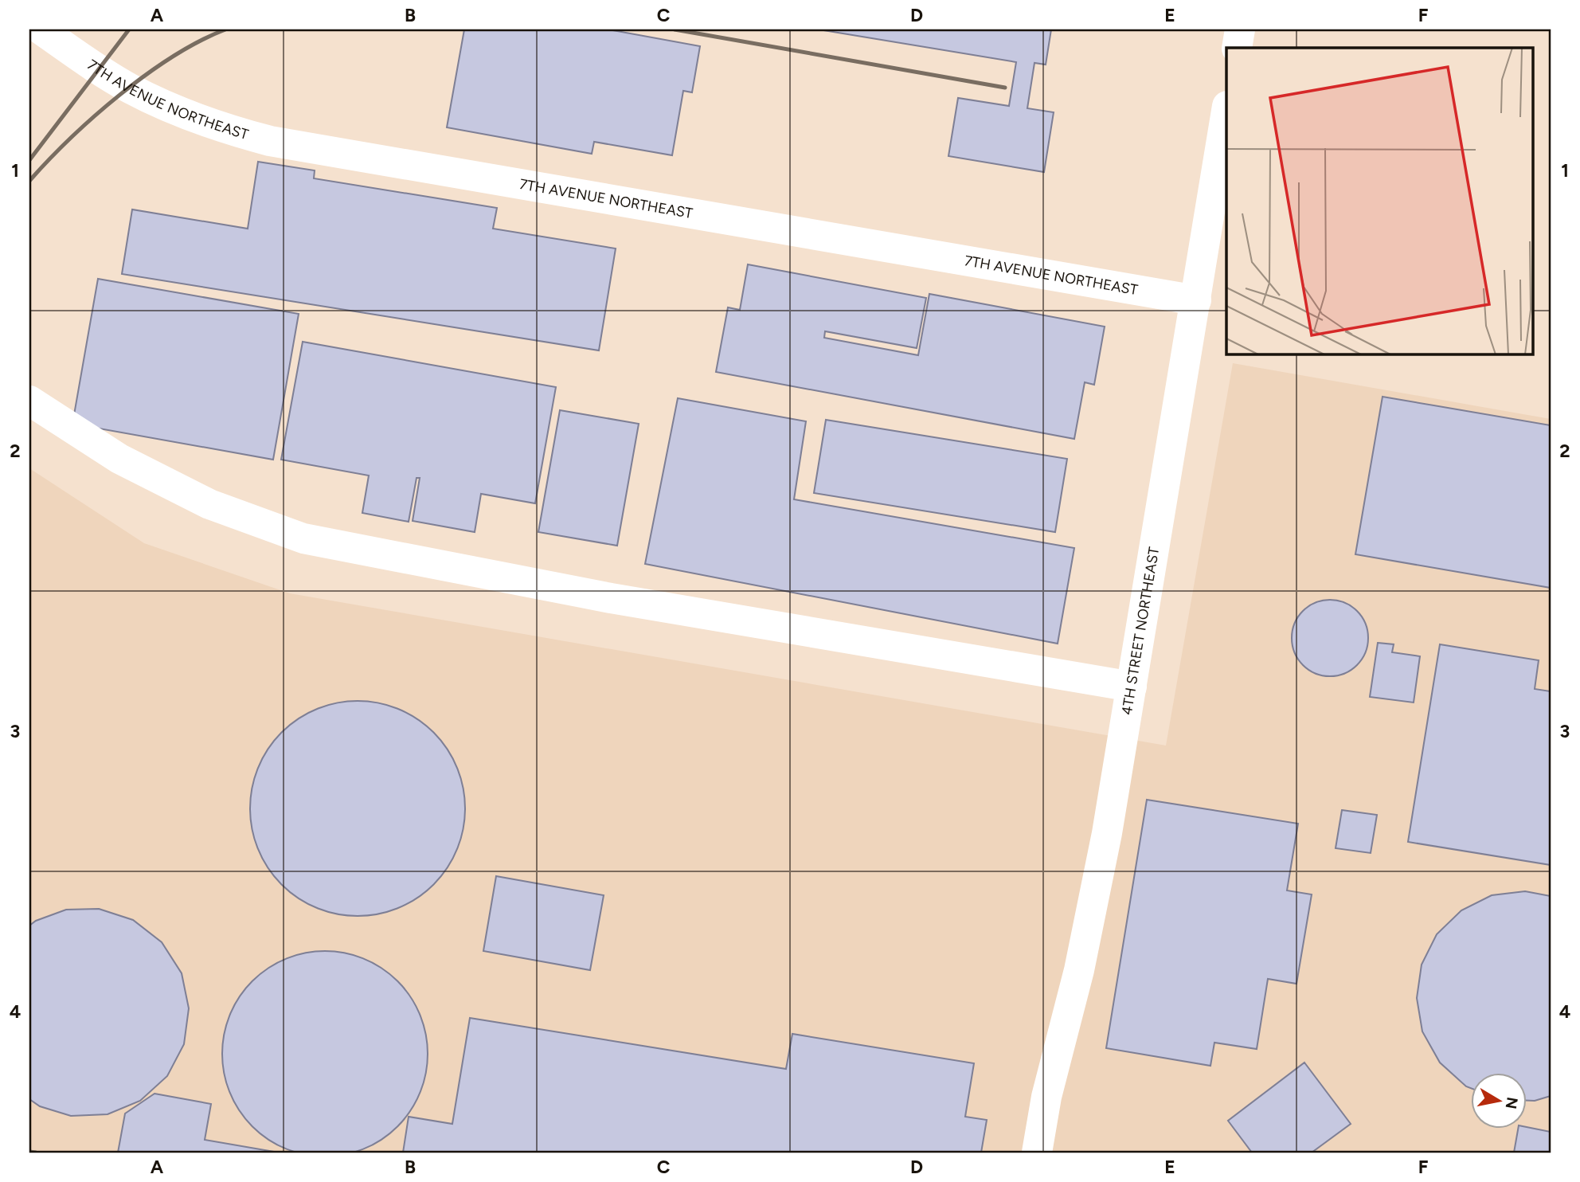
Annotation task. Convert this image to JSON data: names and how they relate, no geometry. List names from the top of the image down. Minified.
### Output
{"streets":{"street":["7TH AVENUE NORTHEAST","4TH STREET NORTHEAST"]},"crossings":[["7TH AVENUE NORTHEAST","4TH STREET NORTHEAST"]],"north":"right","grid":{"columns":["A","B","C","D","E","F"],"rows":["1","2","3","4"]}}
